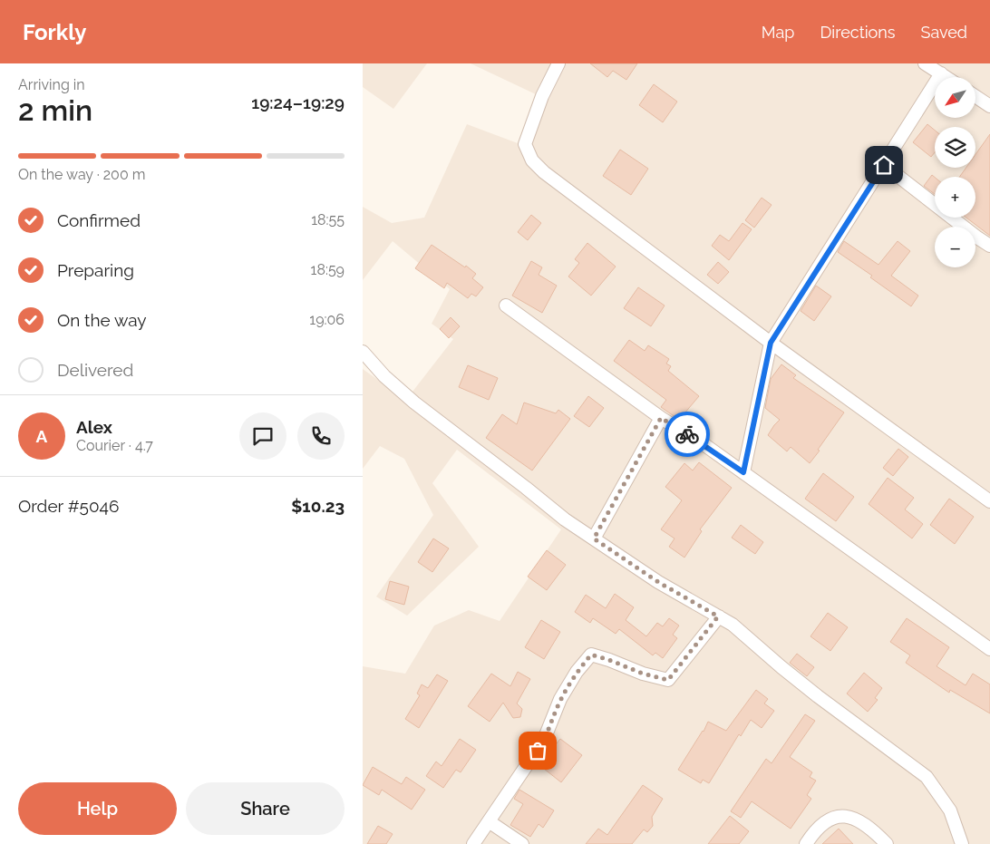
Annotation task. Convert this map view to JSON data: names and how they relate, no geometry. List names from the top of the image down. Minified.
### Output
{"north":"bottom left","page":{"header":"Forkly","nav":["Map","Directions","Saved"],"heading":["2 min","Arriving in","19:24–19:29"],"panel":["Alex","Courier · 4.7","Order #5046","$10.23"],"map_buttons":["+","−"],"bar":"On the way · 200 m","list":[["Confirmed","18:55"],["Preparing","18:59"],["On the way","19:06"],"Delivered"],"round":"A","buttons":["Help","Share"]}}
